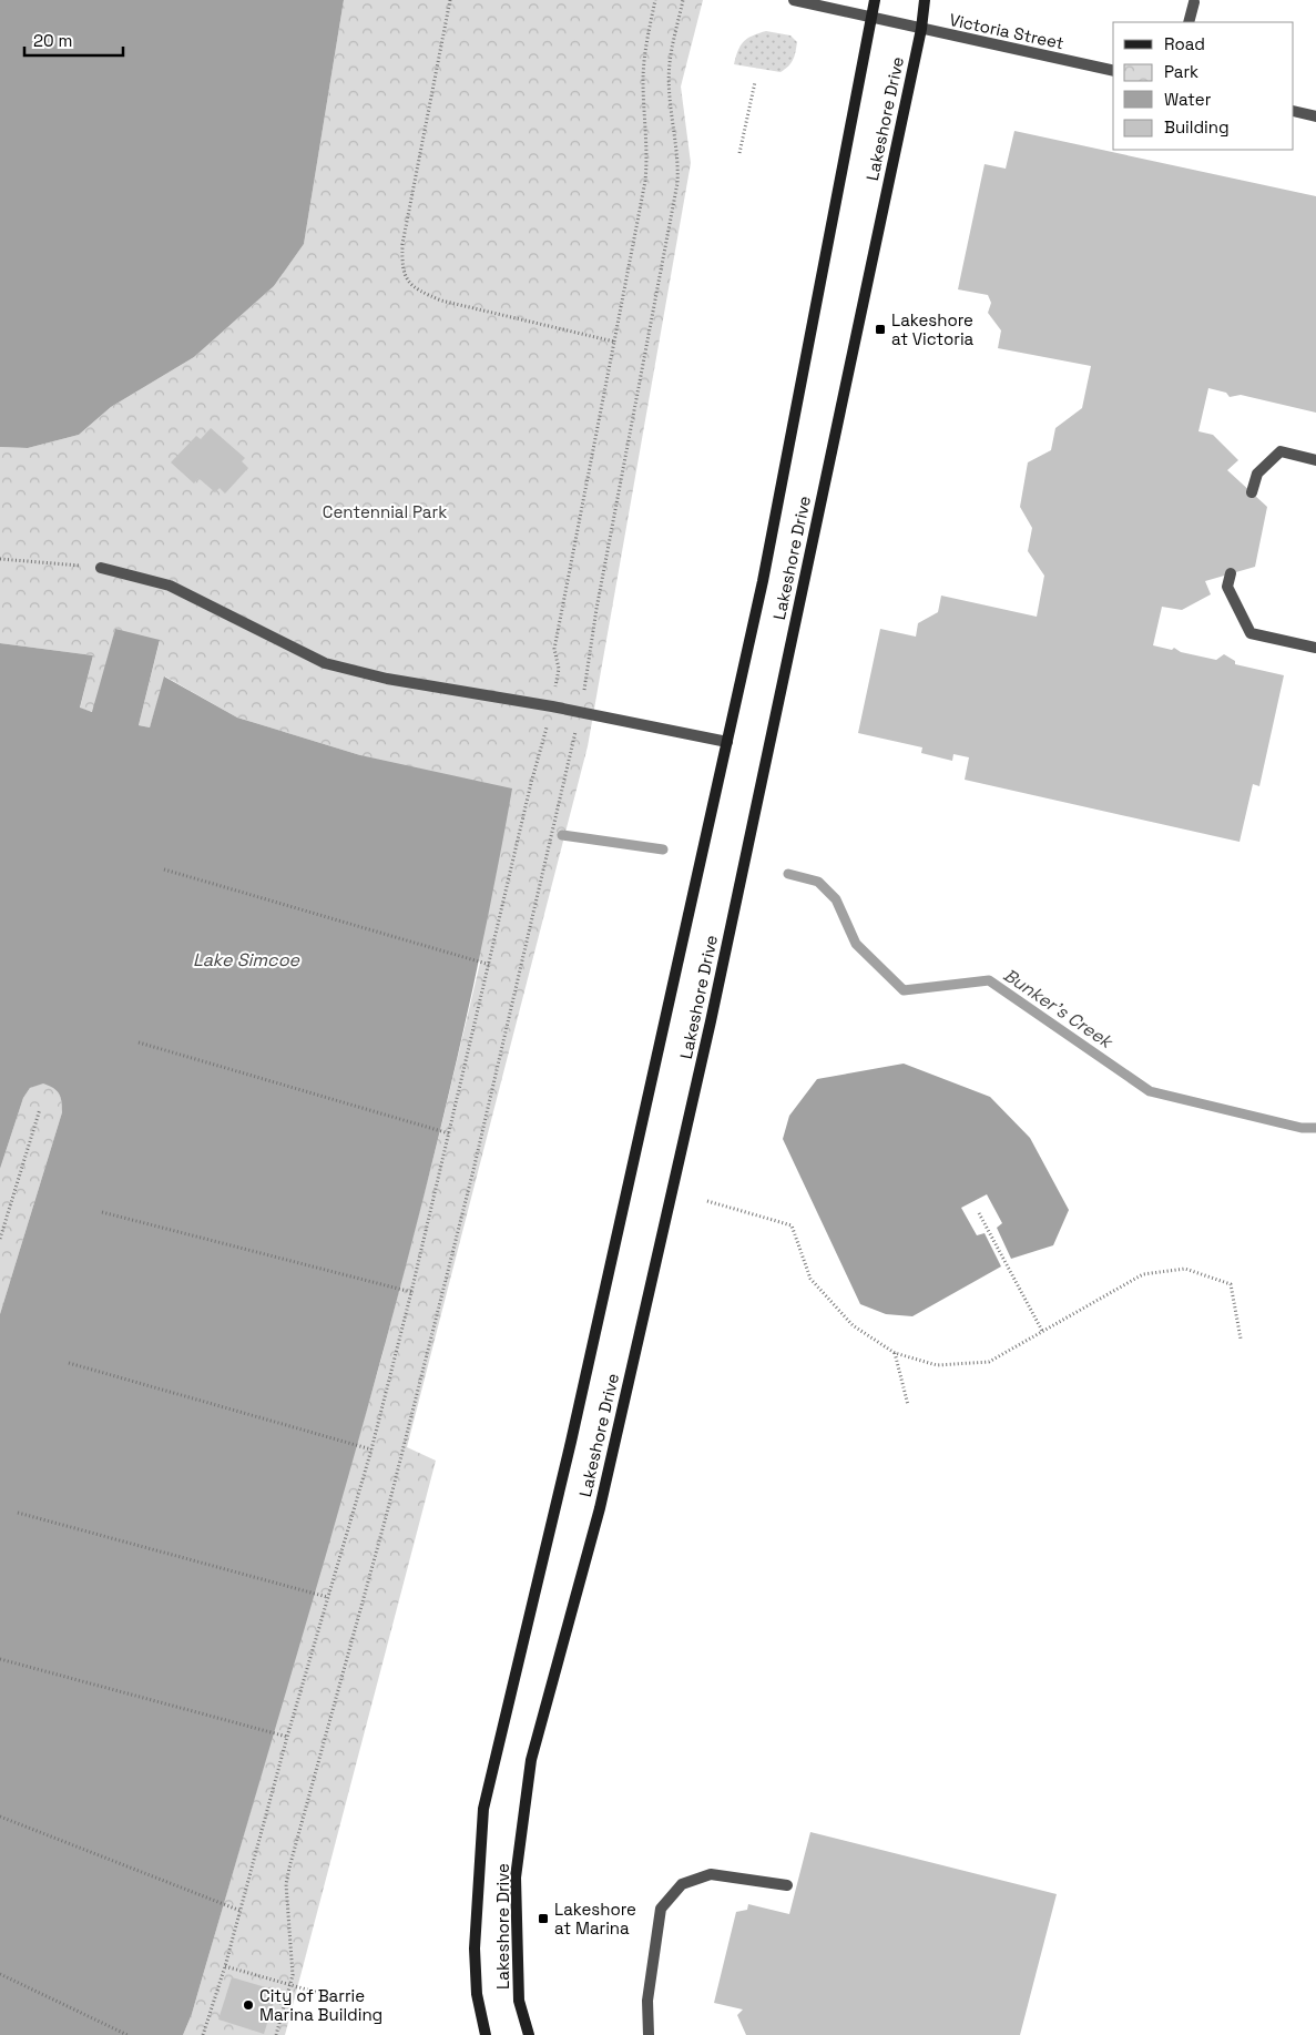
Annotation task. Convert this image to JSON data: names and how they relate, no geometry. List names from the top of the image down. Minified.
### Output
{"streets":{"main road":["Lakeshore Drive"],"street":["Victoria Street"]},"crossings":[["Victoria Street","Lakeshore Drive"]],"water":["Lake Simcoe","Bunker's Creek"],"parks":["Centennial Park"],"places":{"transit":["Lakeshore at Victoria","Lakeshore at Marina"],"other":["City of Barrie Marina Building"]},"legend":["Road","Park","Water","Building"],"scale_bar":"20 m"}
